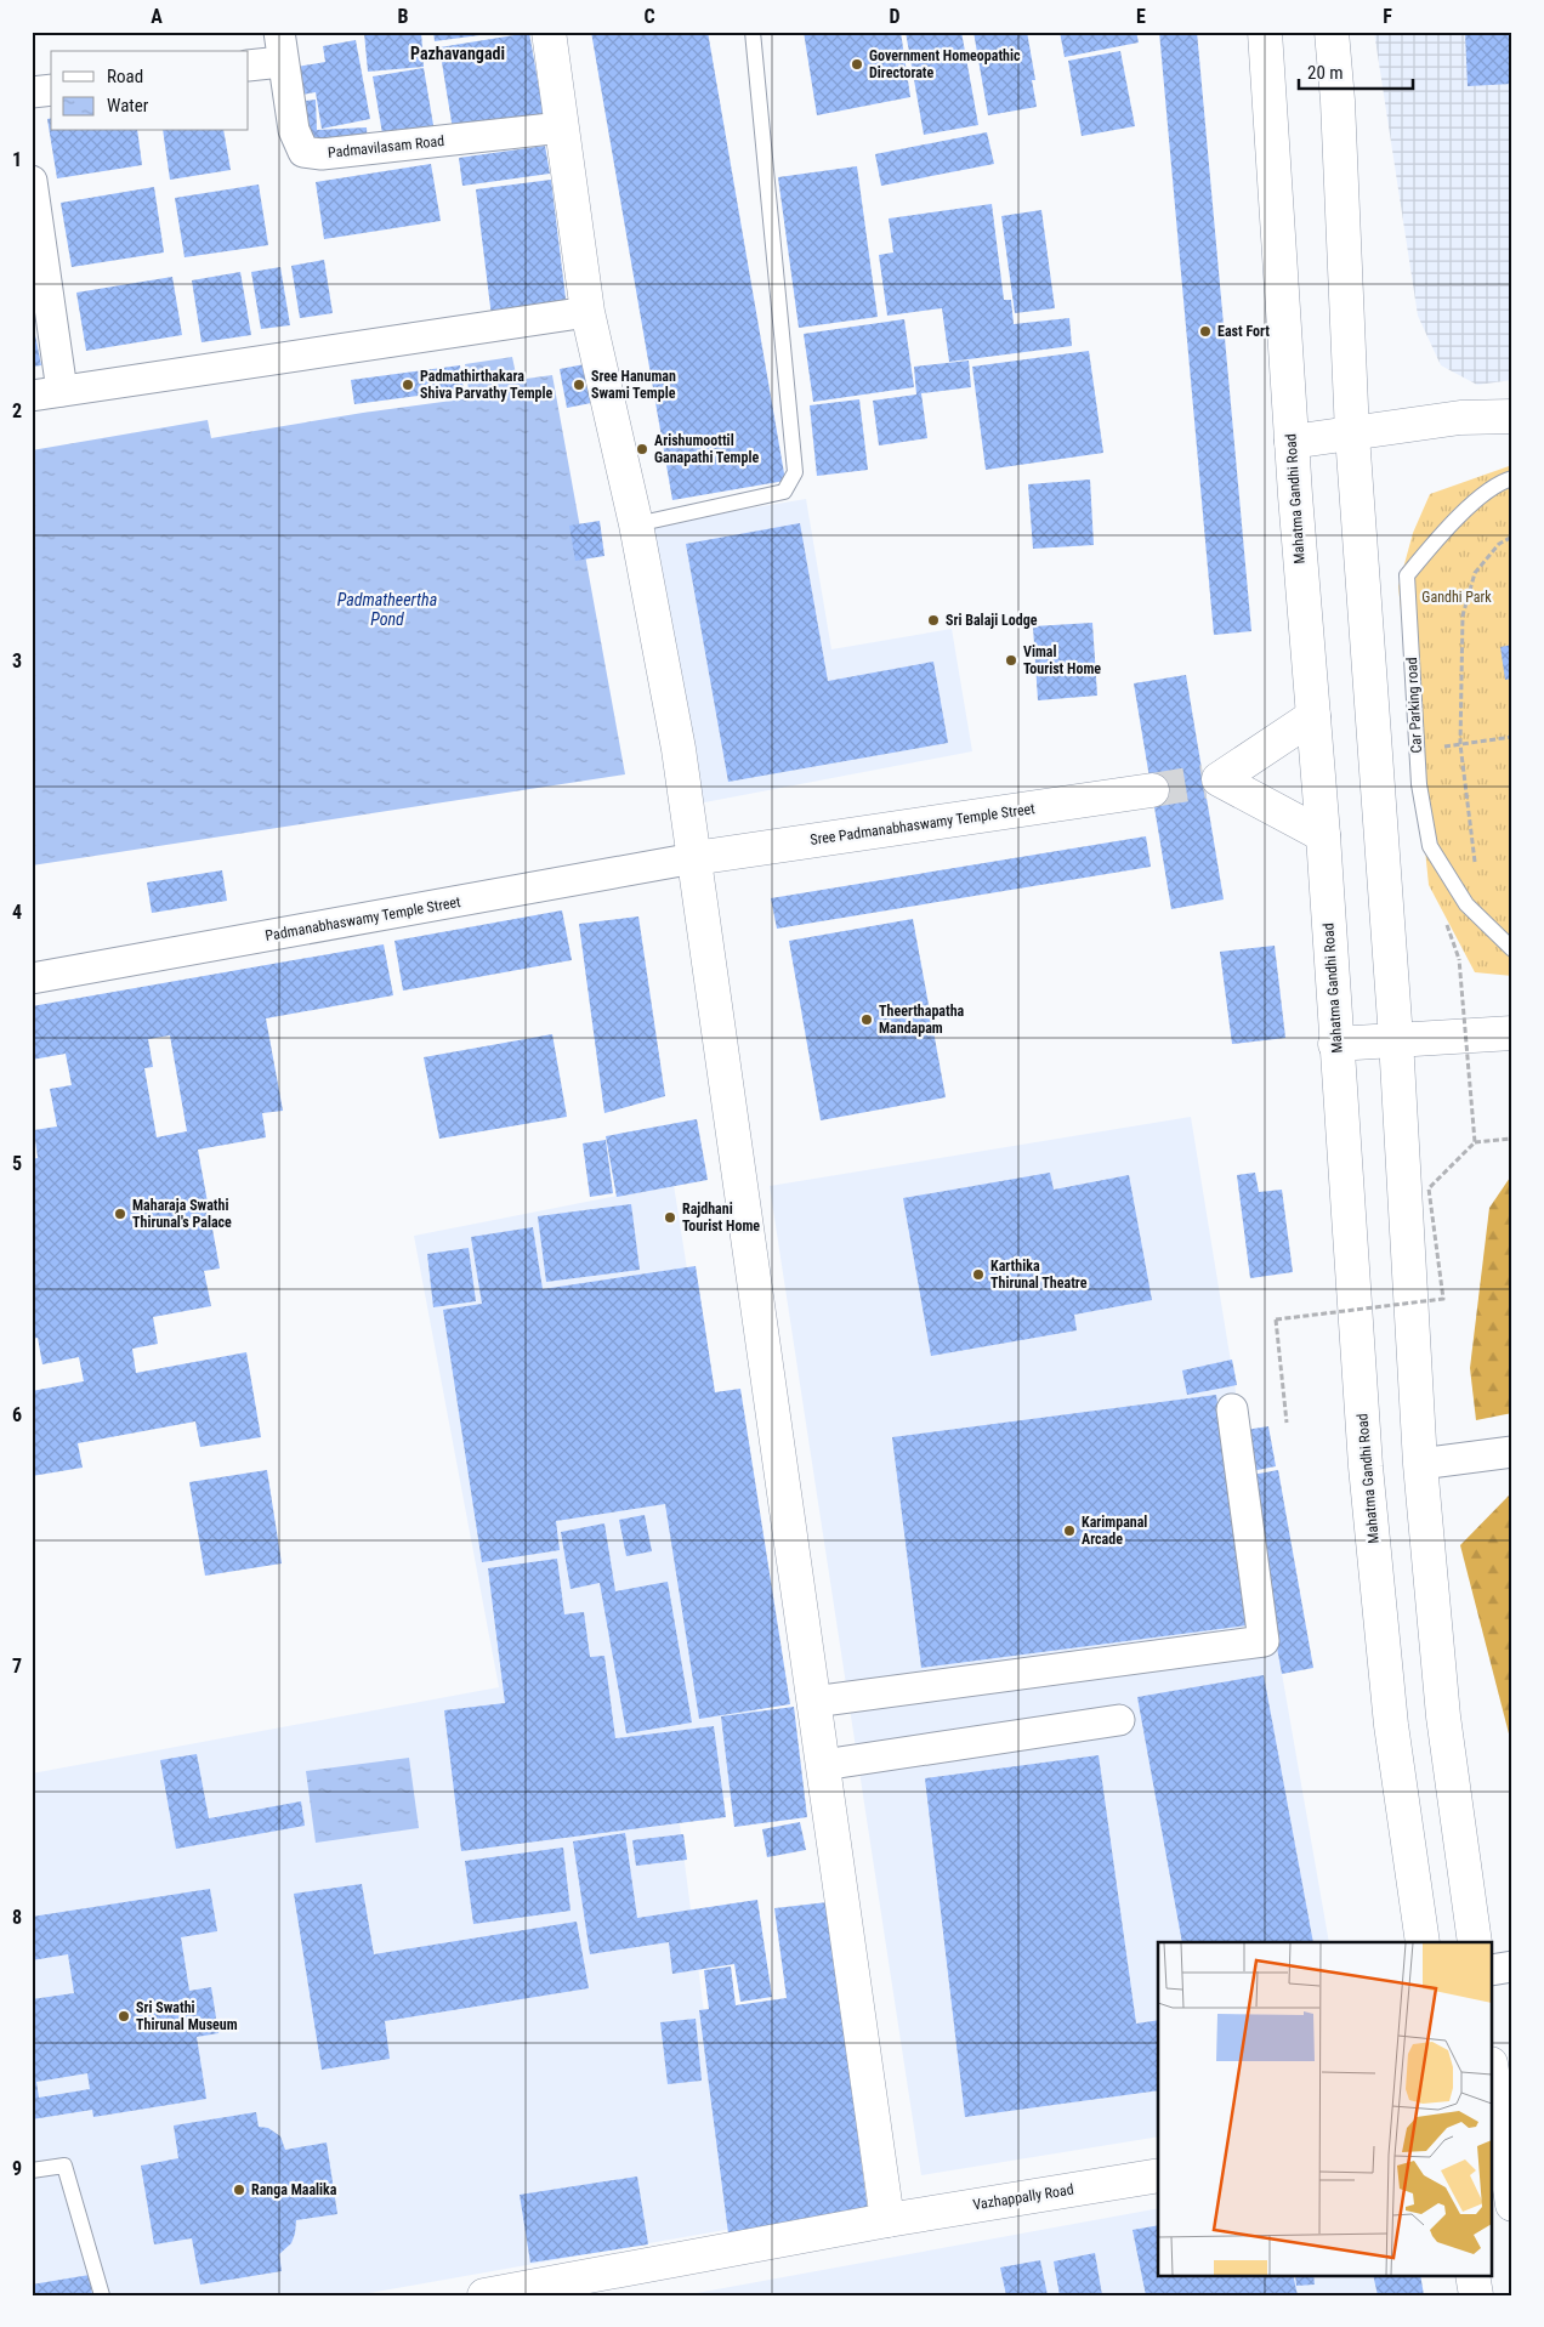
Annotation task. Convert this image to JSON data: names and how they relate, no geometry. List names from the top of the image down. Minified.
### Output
{"streets":{"main road":["Mahatma Gandhi Road","Sree Padmanabhaswamy Temple Street","Vazhappally Road"],"street":["Padmavilasam Road","Padmanabhaswamy Temple Street"],"lane":["Car Parking road"]},"crossings":[["Sree Padmanabhaswamy Temple Street","Padmanabhaswamy Temple Street"]],"districts":["Pazhavangadi"],"water":["Padmatheertha Pond"],"parks":["Gandhi Park"],"places":["Government Homeopathic Directorate","East Fort","Padmathirthakara Shiva Parvathy Temple","Sree Hanuman Swami Temple","Arishumoottil Ganapathi Temple","Sri Balaji Lodge","Vimal Tourist Home","Theerthapatha Mandapam","Maharaja Swathi Thirunal's Palace","Rajdhani Tourist Home","Karthika Thirunal Theatre","Karimpanal Arcade","Sri Swathi Thirunal Museum","Ranga Maalika"],"legend":["Road","Water"],"scale_bar":"20 m","grid":{"columns":["A","B","C","D","E","F"],"rows":["1","2","3","4","5","6","7","8","9"]}}
